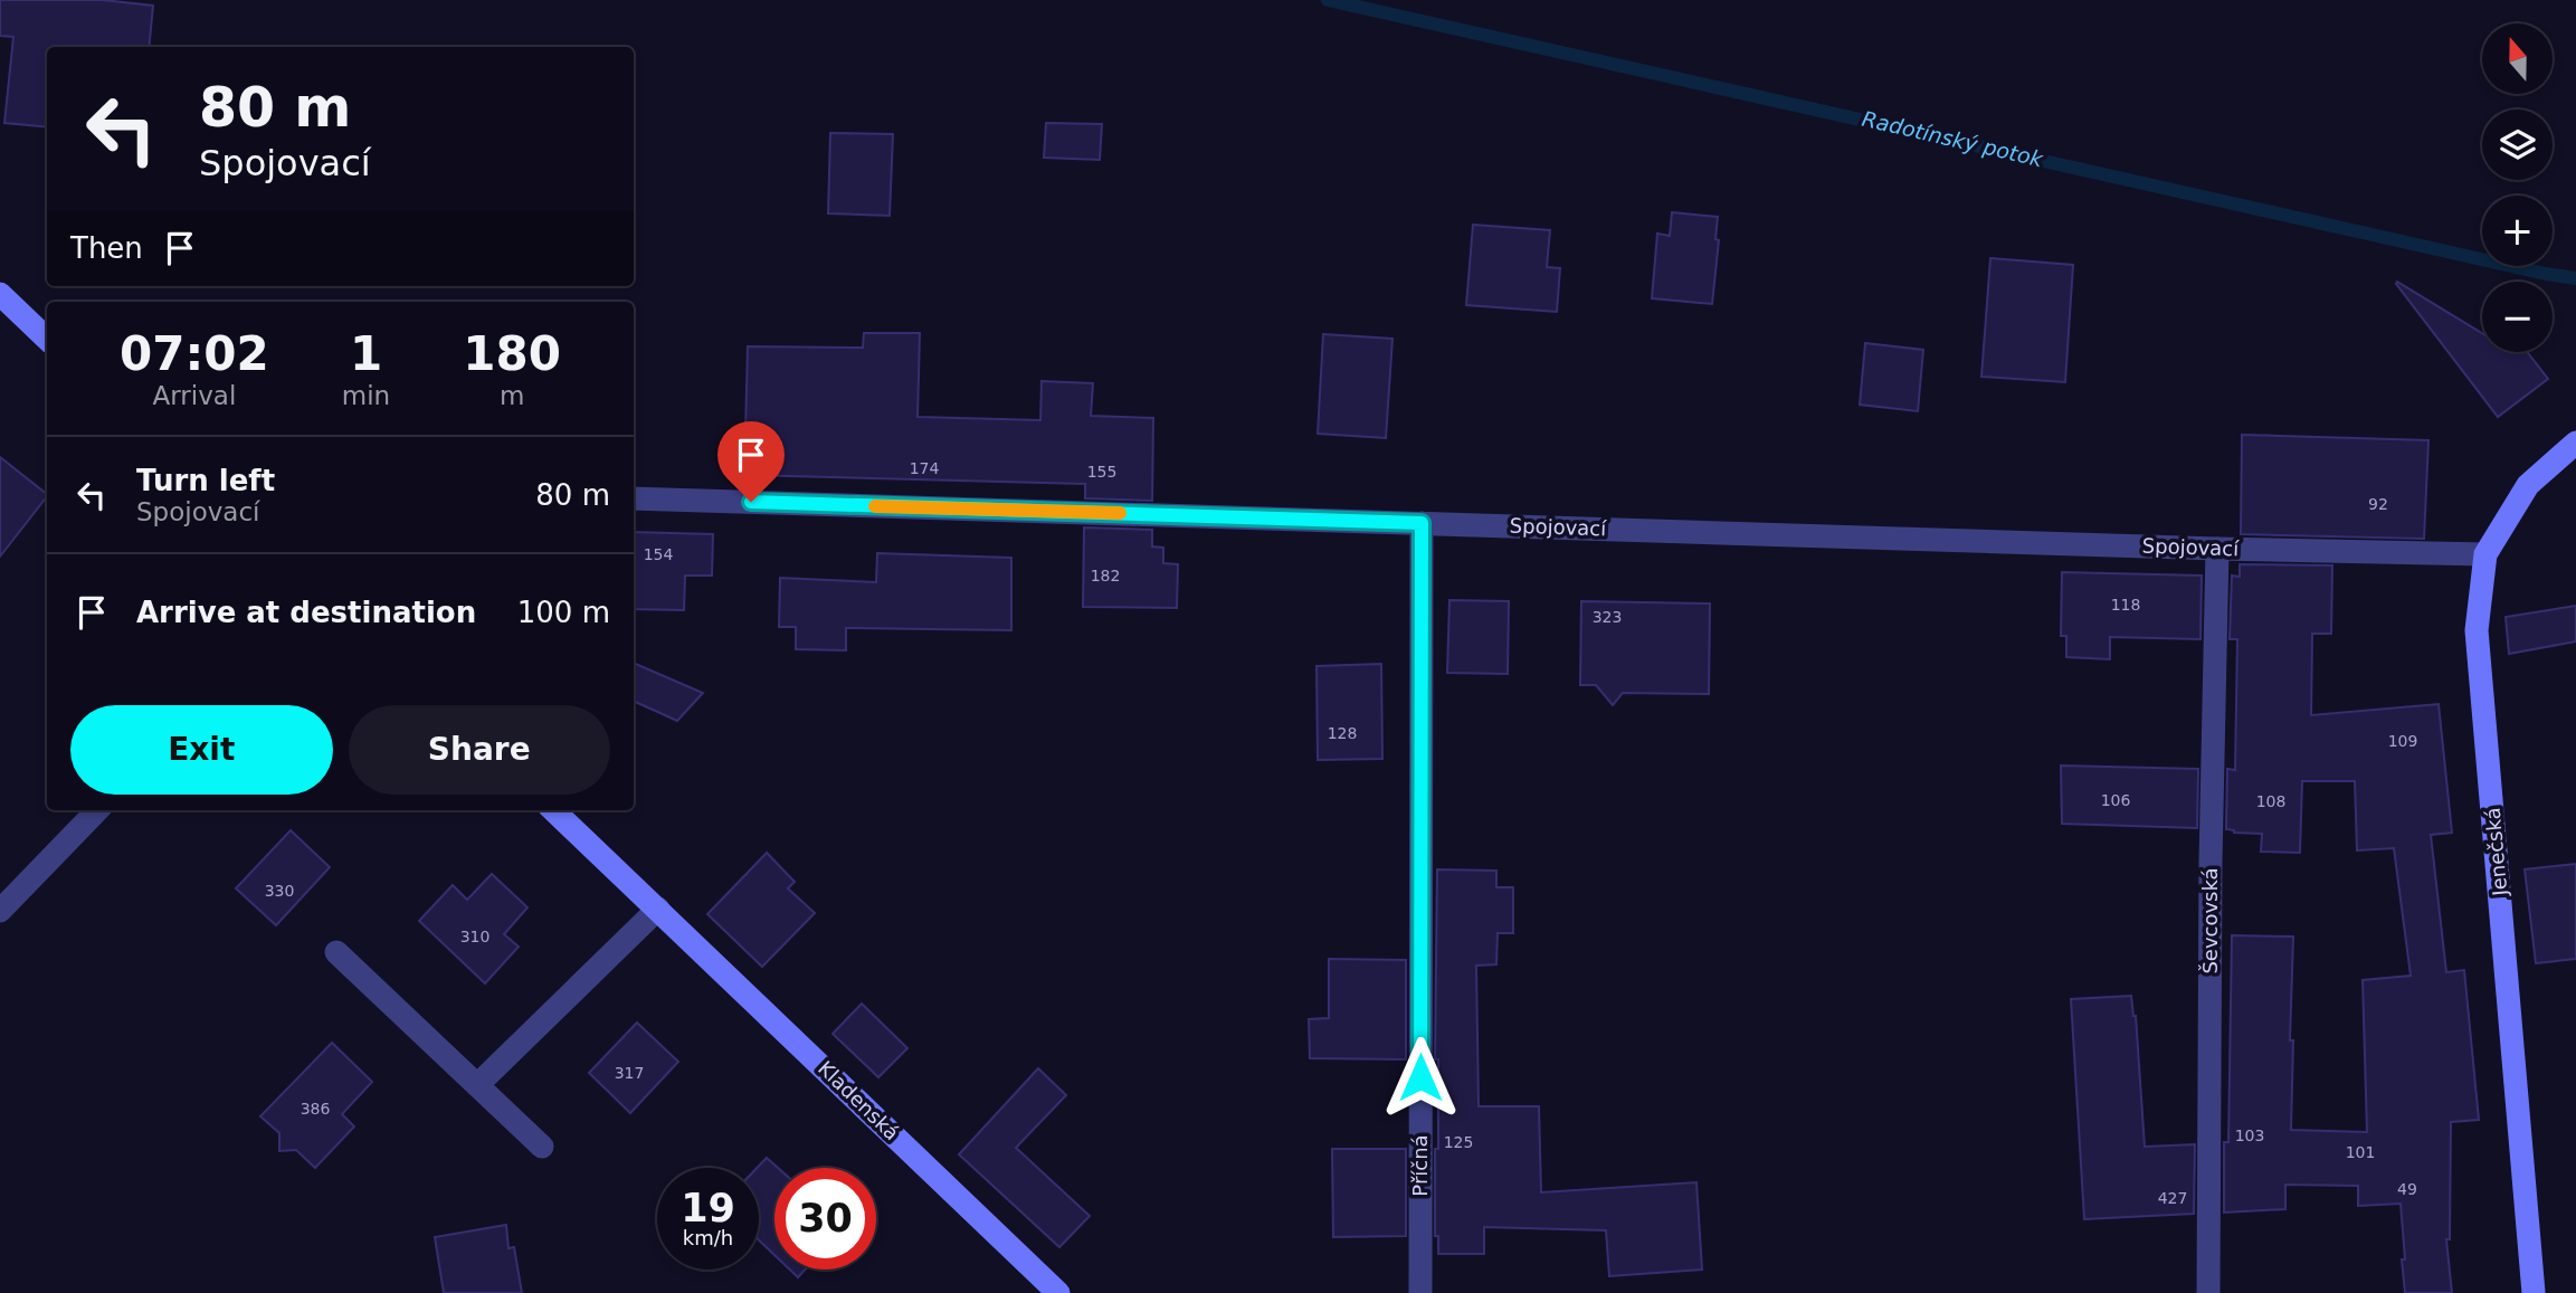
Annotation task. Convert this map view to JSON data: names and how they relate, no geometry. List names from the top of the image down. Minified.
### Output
{"streets":{"street":["Spojovací","Jenečská","Ševcovská","Kladenská","Příčná"]},"crossings":[["Spojovací","Jenečská"],["Spojovací","Ševcovská"],["Spojovací","Příčná"]],"water":["Radotínský potok"],"house_numbers":["174","155","92","154","182","118","323","128","109","106","108","330","310","317","386","103","125","101","49","427"],"north":"top","page":{"map_buttons":["+","−"],"turn":["80 m","Spojovací"],"then":"Then","eta":["07:02","Arrival","1","min","180","m"],"list":[{"name":"Turn left","note":"Spojovací","value":"80 m"},{"name":"Arrive at destination","value":"100 m"}],"buttons":["Exit","Share"],"speed":"19 km/h","limit":"30"}}
